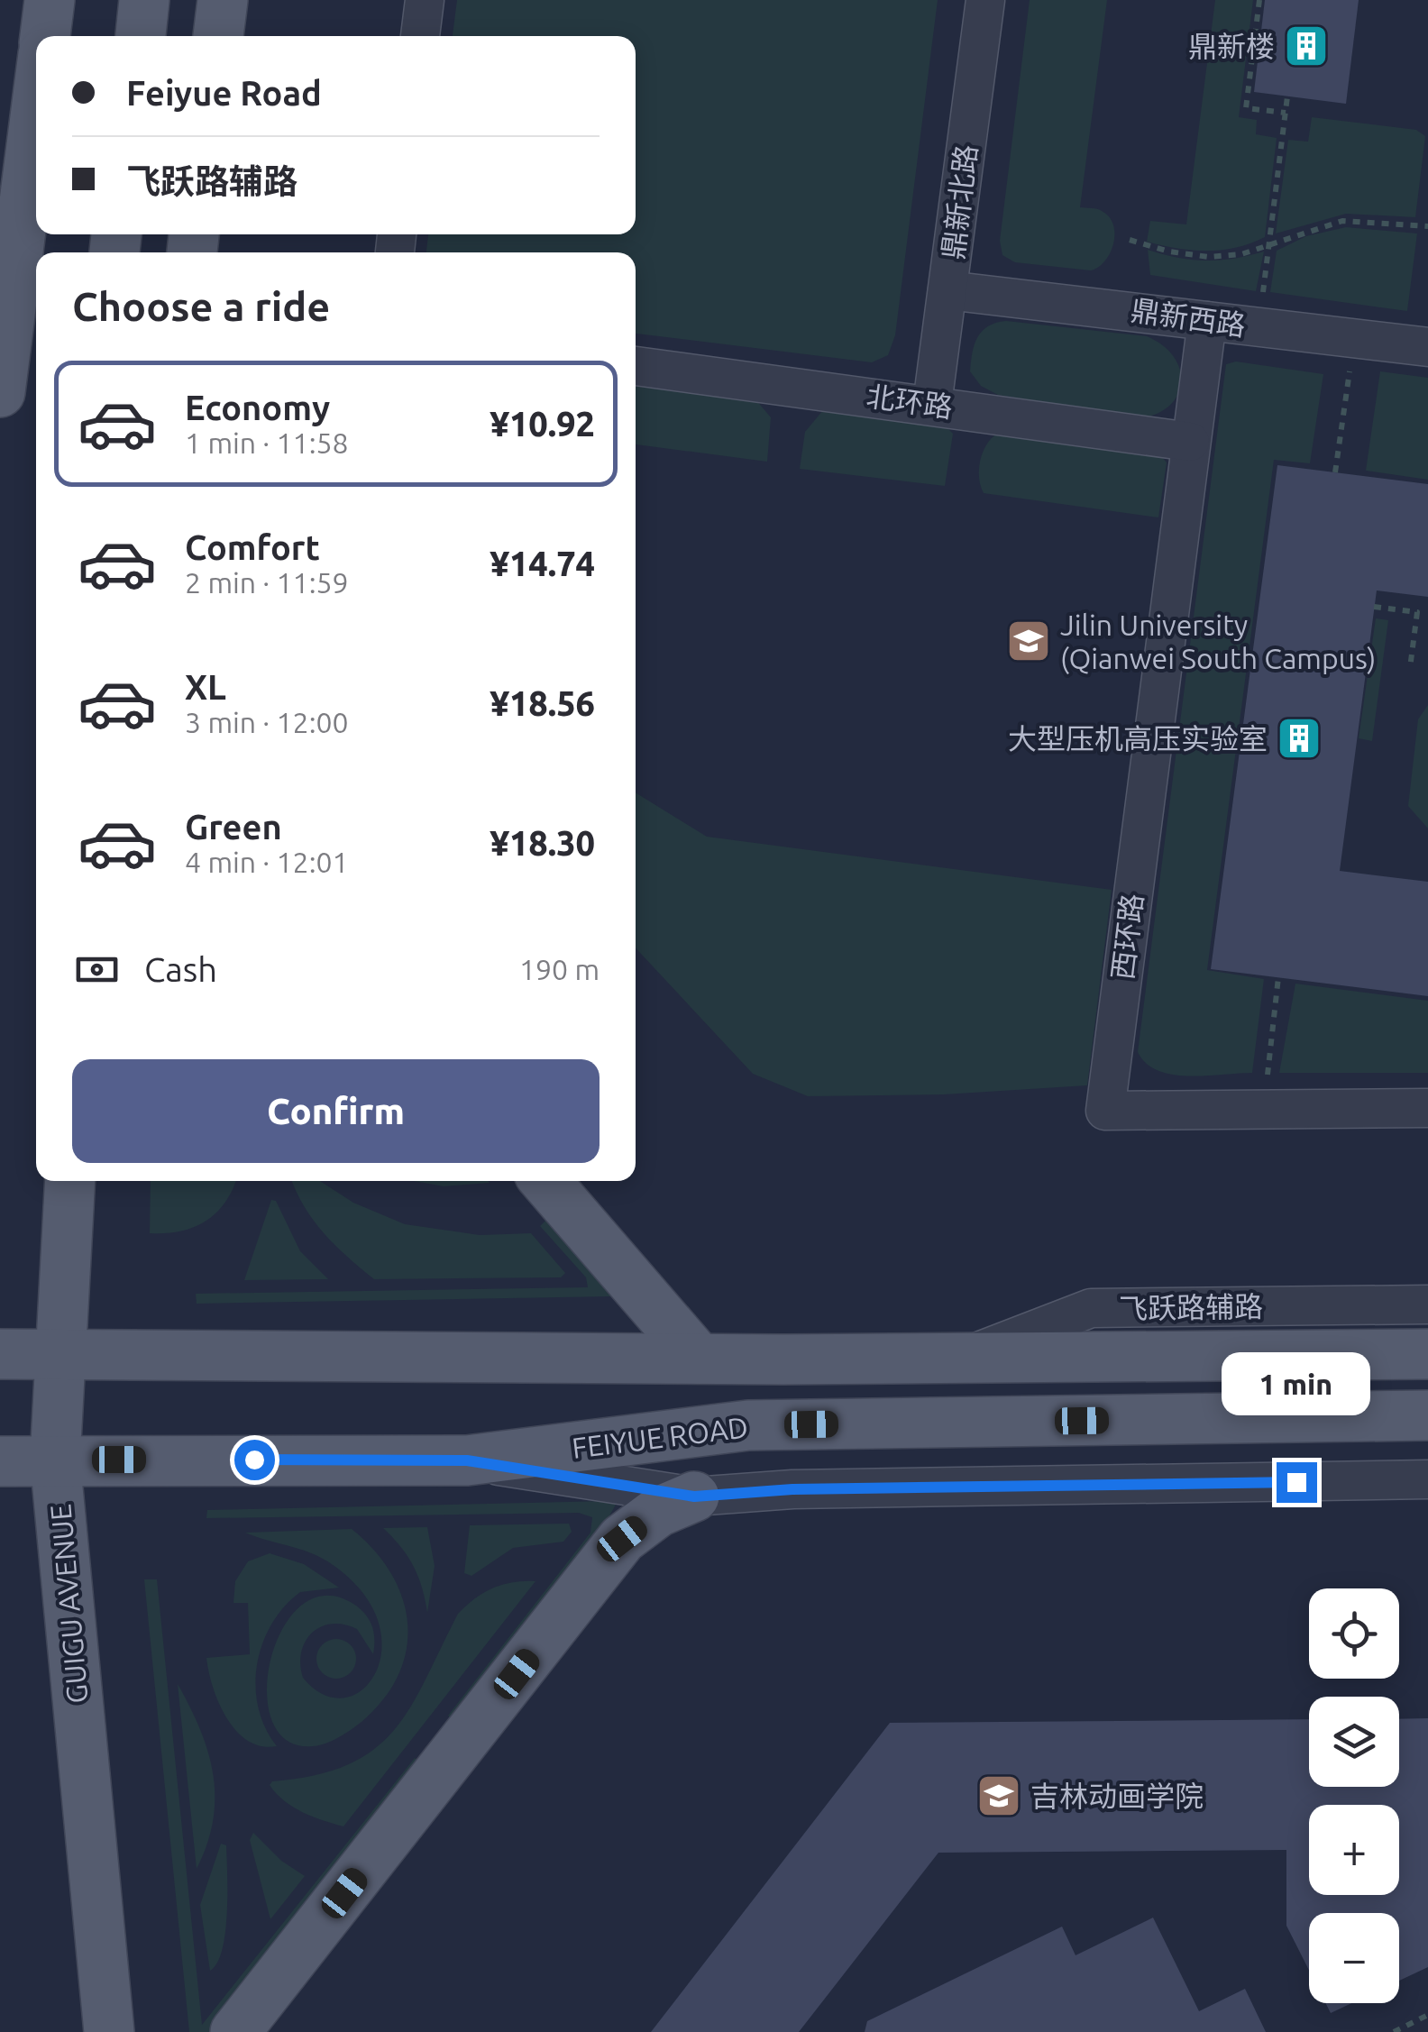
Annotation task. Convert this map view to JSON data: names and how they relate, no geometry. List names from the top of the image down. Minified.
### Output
{"streets":{"main road":["FEIYUE ROAD","GUIGU AVENUE"],"street":["鼎新北路","鼎新西路","北环路","西环路","飞跃路辅路"]},"crossings":[["鼎新北路","鼎新西路"],["鼎新北路","北环路"],["北环路","西环路"],["FEIYUE ROAD","GUIGU AVENUE"]],"places":{"building":["鼎新楼","大型压机高压实验室"],"school or university":["Jilin University (Qianwei South Campus)","吉林动画学院"]},"page":{"banner":["Feiyue Road","飞跃路辅路"],"heading":"Choose a ride","list":[{"name":"Economy","note":"1 min · 11:58","value":"¥10.92"},{"name":"Comfort","note":"2 min · 11:59","value":"¥14.74"},{"name":"XL","note":"3 min · 12:00","value":"¥18.56"},{"name":"Green","note":"4 min · 12:01","value":"¥18.30"}],"pay":["Cash","190 m"],"buttons":"Confirm","bubble":"1 min","map_buttons":["+","−"]}}
